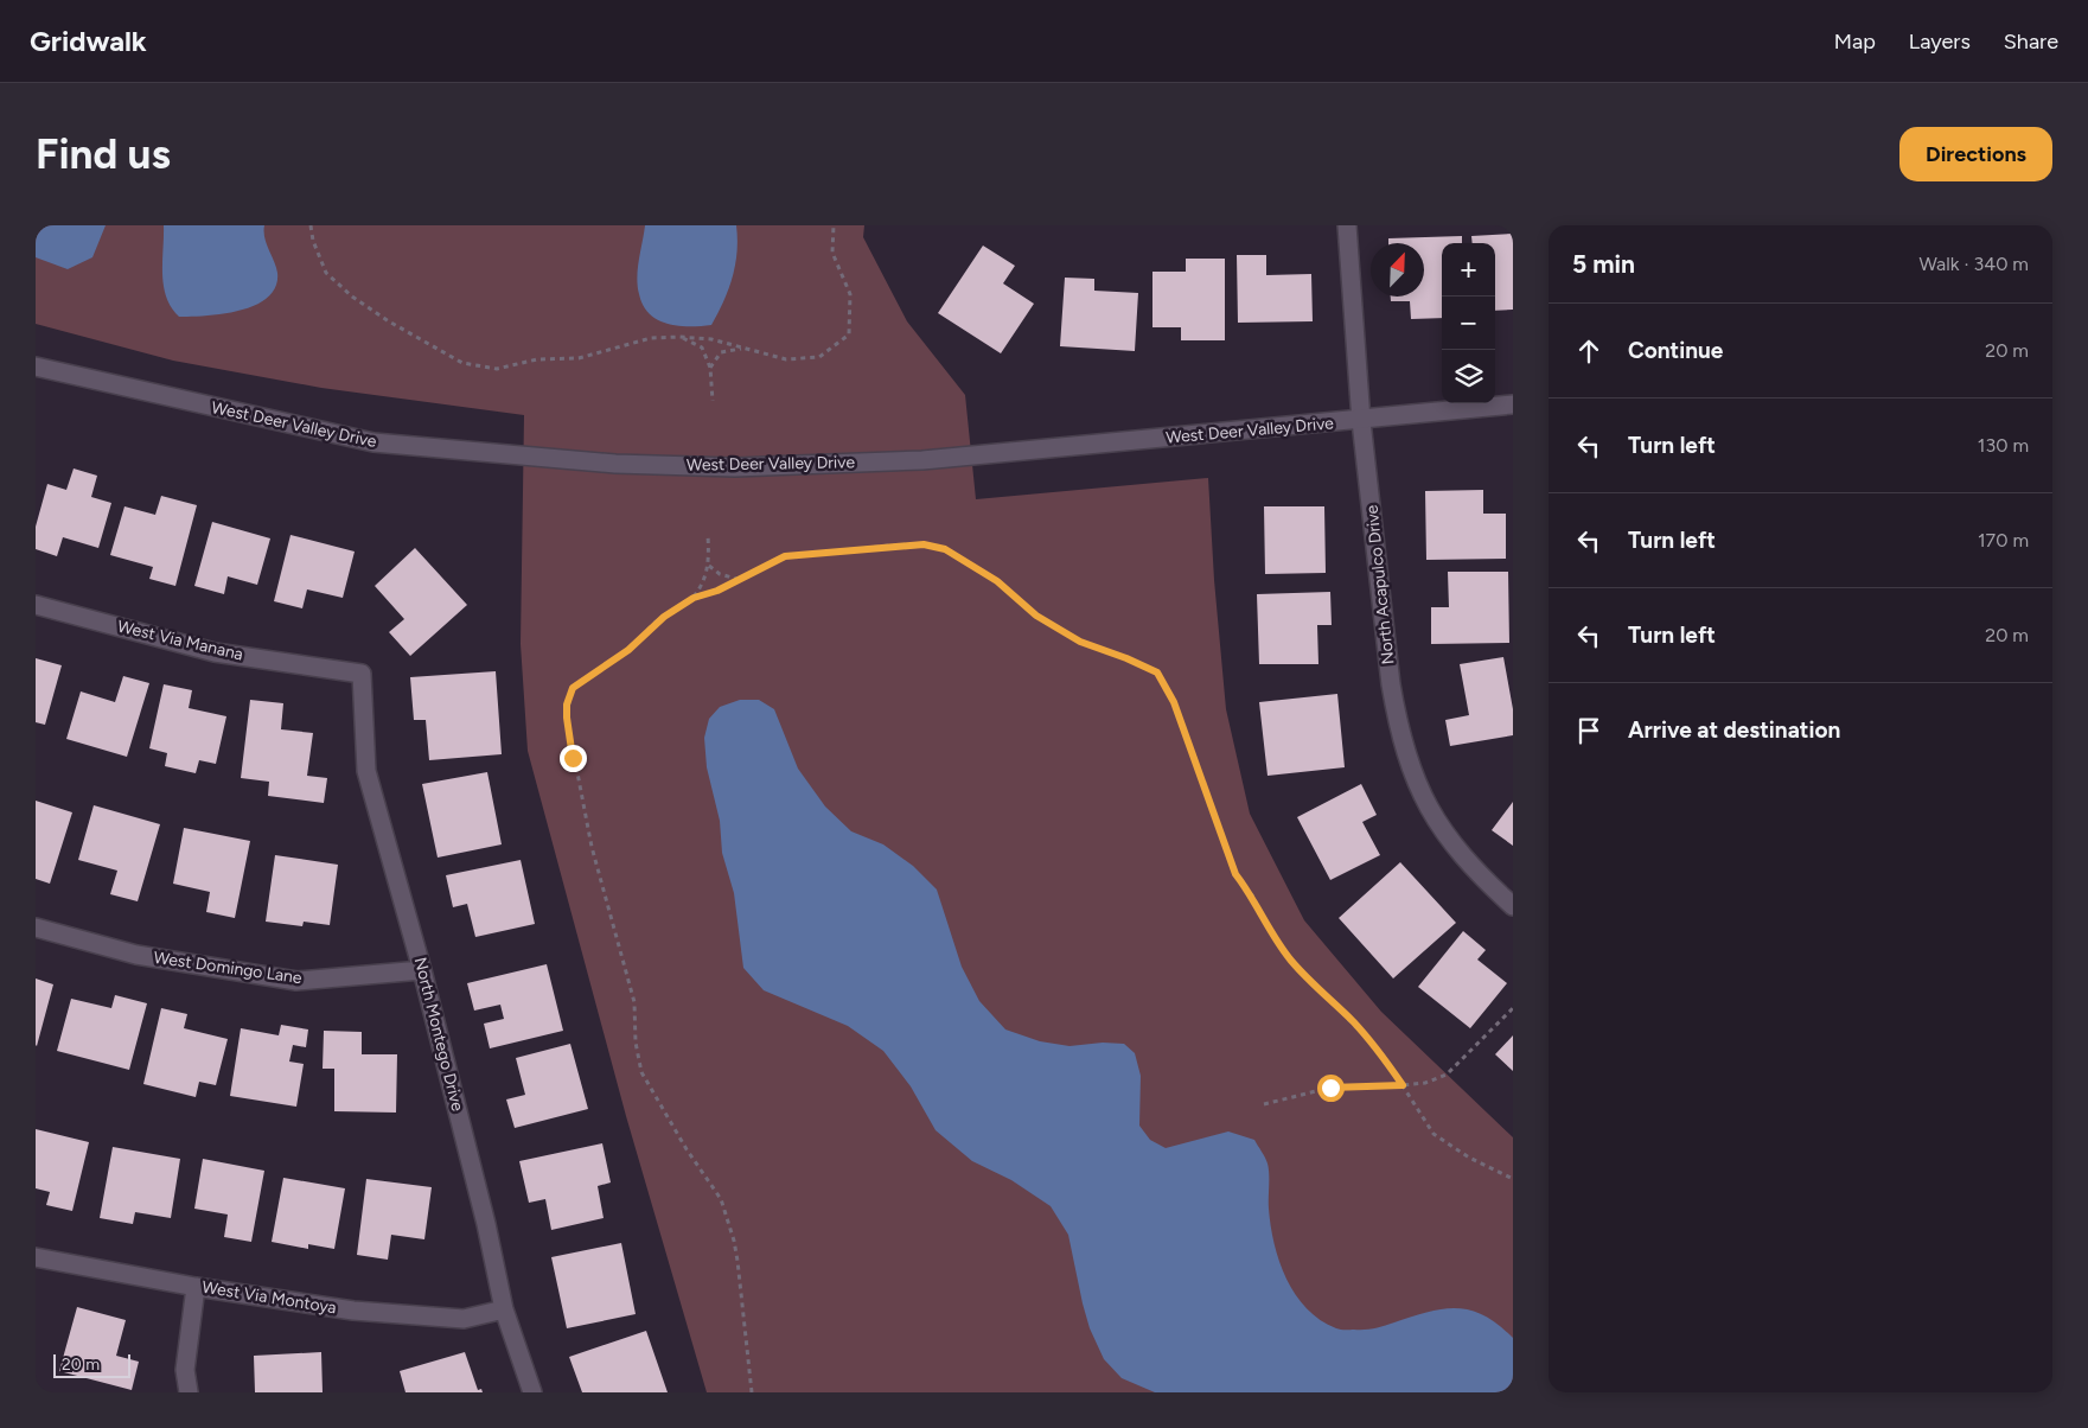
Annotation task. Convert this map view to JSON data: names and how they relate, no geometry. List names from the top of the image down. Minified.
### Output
{"streets":{"street":["West Deer Valley Drive","North Acapulco Drive","West Via Manana","West Domingo Lane","North Montego Drive","West Via Montoya"]},"crossings":[["West Deer Valley Drive","North Acapulco Drive"],["West Via Manana","North Montego Drive"],["West Domingo Lane","North Montego Drive"],["North Montego Drive","West Via Montoya"]],"scale_bar":"20 m","north":"top right","page":{"header":"Gridwalk","nav":["Map","Layers","Share"],"buttons":"Directions","title":"Find us","heading":["5 min","Walk · 340 m"],"map_buttons":["+","−"],"list":[["Continue","20 m"],["Turn left","130 m"],["Turn left","170 m"],["Turn left","20 m"],"Arrive at destination"],"scale":"20 m"}}
